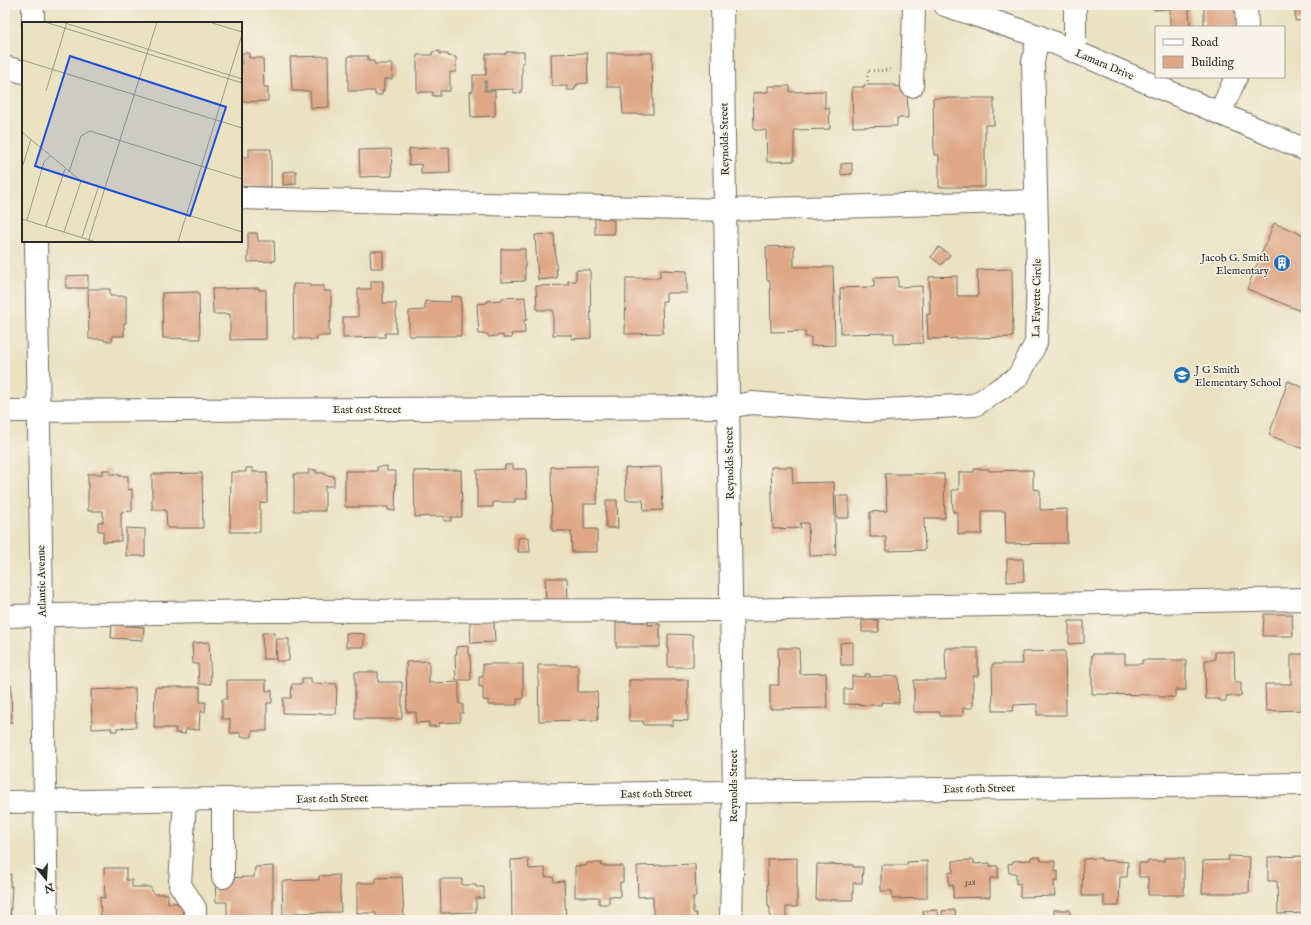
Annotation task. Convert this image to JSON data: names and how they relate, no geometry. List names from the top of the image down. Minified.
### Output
{"streets":{"street":["Lamara Drive","Reynolds Street","La Fayette Circle","East 61st Street","Atlantic Avenue","East 60th Street"]},"crossings":[["Lamara Drive","La Fayette Circle"],["Reynolds Street","La Fayette Circle"],["Reynolds Street","East 61st Street"],["Reynolds Street","East 60th Street"],["La Fayette Circle","East 61st Street"],["East 61st Street","Atlantic Avenue"],["Atlantic Avenue","East 60th Street"]],"places":{"building":["Jacob G. Smith Elementary"],"school or university":["J G Smith Elementary School"]},"house_numbers":["328"],"legend":["Road","Building"],"north":"bottom"}
